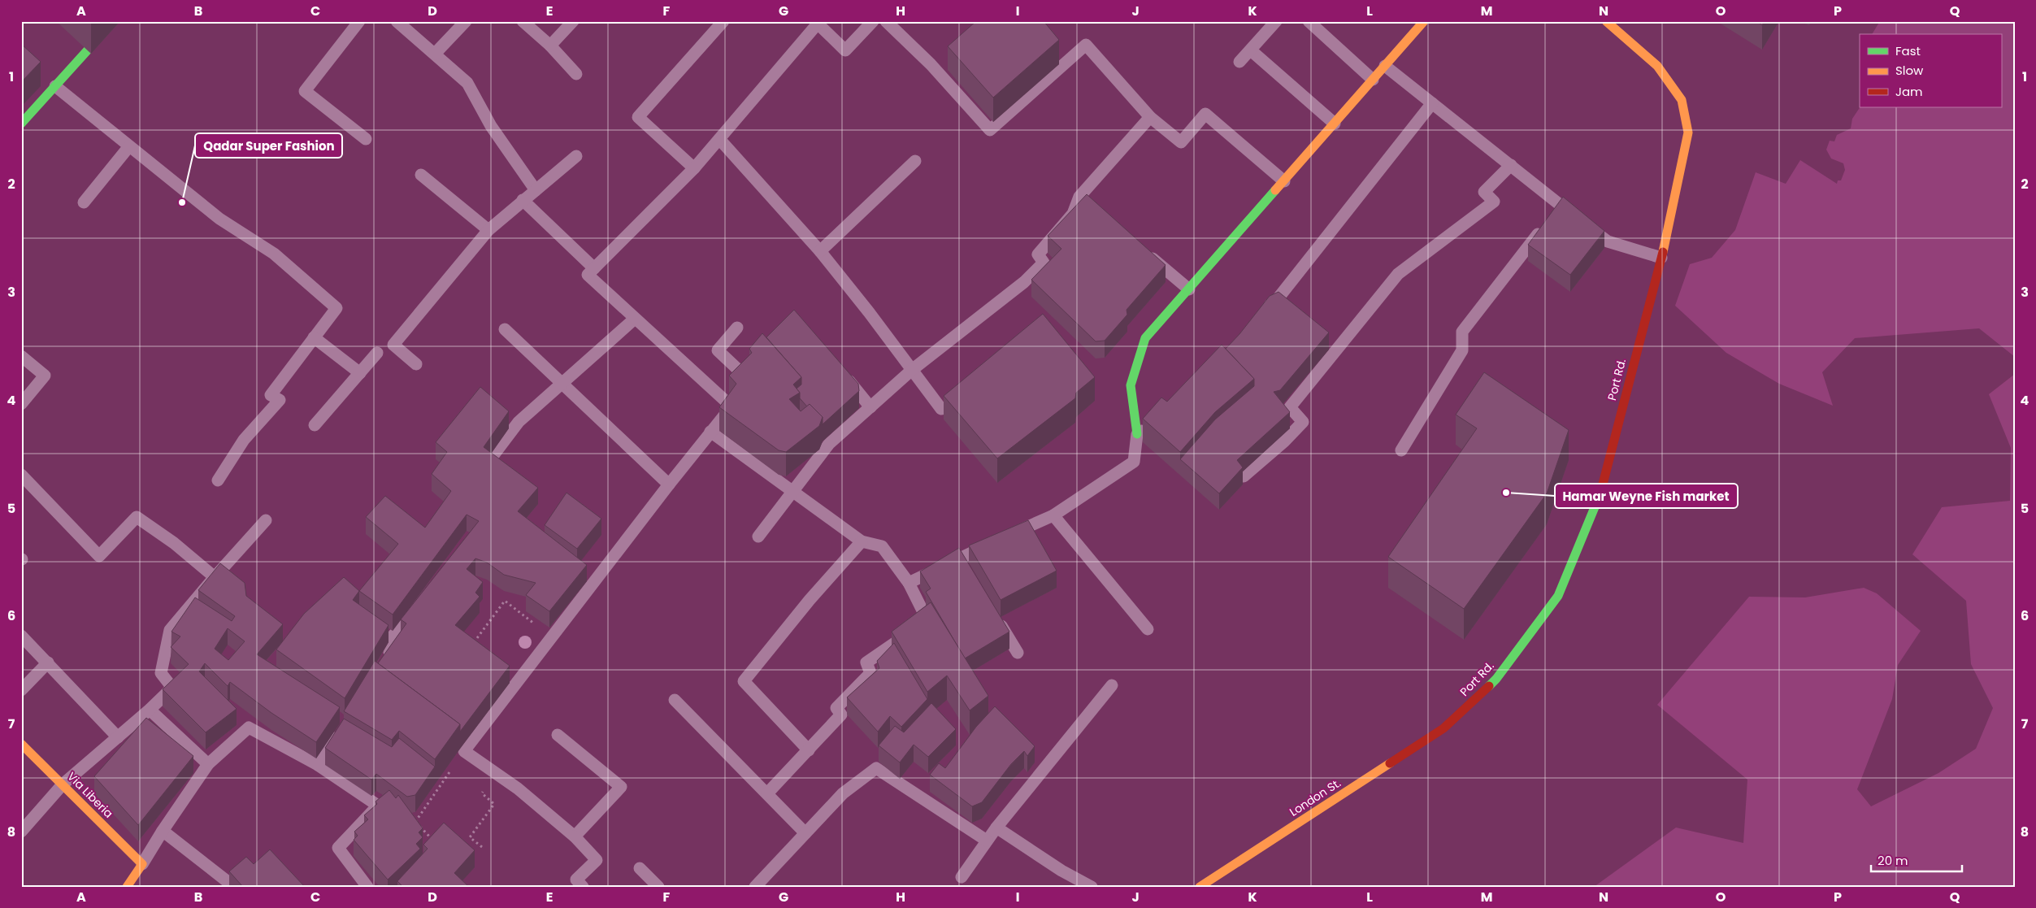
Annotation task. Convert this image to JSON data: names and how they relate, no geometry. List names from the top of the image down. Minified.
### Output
{"streets":{"main road":["Port Rd.","Via Liberia","London St."]},"crossings":[["Port Rd.","London St."]],"places":["Qadar Super Fashion","Hamar Weyne Fish market"],"legend":["Fast","Slow","Jam"],"scale_bar":"20 m","grid":{"columns":["A","B","C","D","E","F","G","H","I","J","K","L","M","N","O","P","Q"],"rows":["1","2","3","4","5","6","7","8"]}}
